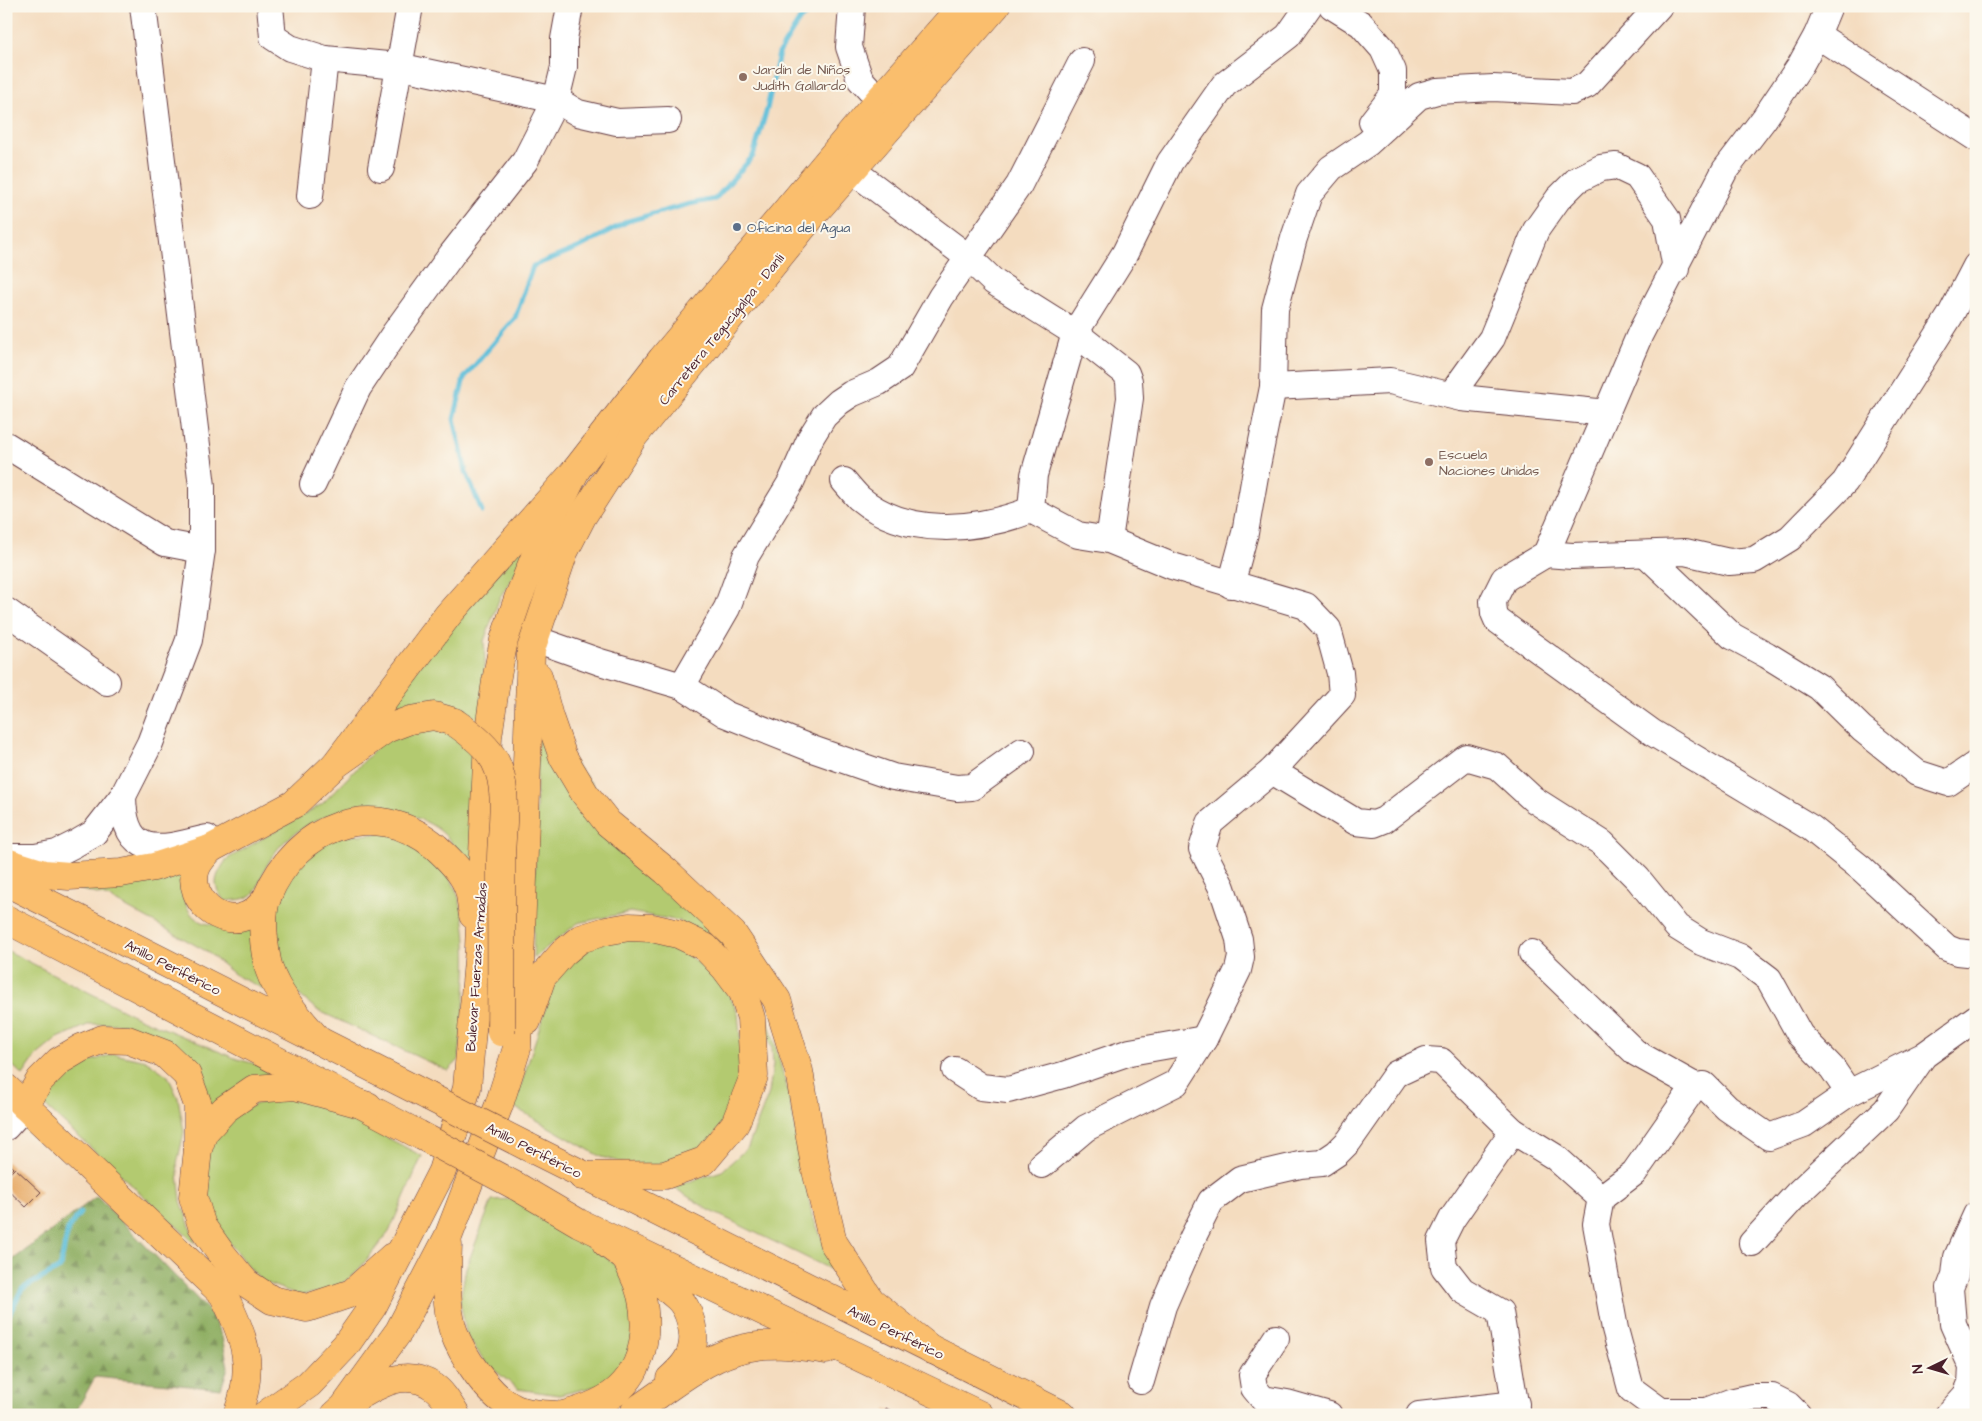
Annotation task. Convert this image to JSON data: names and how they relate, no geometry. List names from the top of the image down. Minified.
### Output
{"streets":{"highway":["Carretera Tegucigalpa - Danli","Anillo Periférico","Bulevar Fuerzas Armadas"]},"crossings":[["Carretera Tegucigalpa - Danli","Bulevar Fuerzas Armadas"]],"places":["Jardín de Niños Judith Gallardo","Oficina del Agua","Escuela Naciones Unidas"],"north":"left"}
